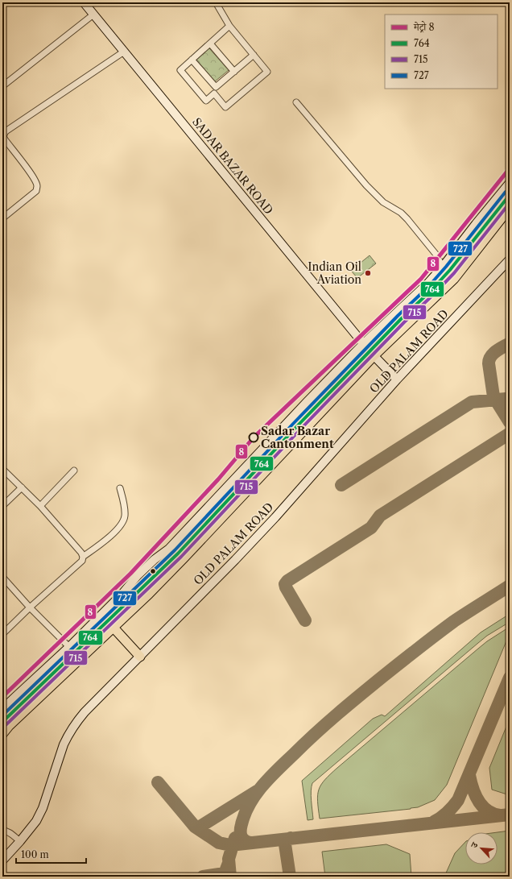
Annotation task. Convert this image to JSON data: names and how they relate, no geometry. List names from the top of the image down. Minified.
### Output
{"streets":{"street":["SADAR BAZAR ROAD","OLD PALAM ROAD"]},"crossings":[["SADAR BAZAR ROAD","OLD PALAM ROAD"]],"places":["Indian Oil Aviation","Sadar Bazar Cantonment"],"lines":["metro line 8","transit line 727","transit line 764","transit line 715"],"legend":["मेट्रो 8","764","715","727"],"scale_bar":"100 m","north":"top left"}
